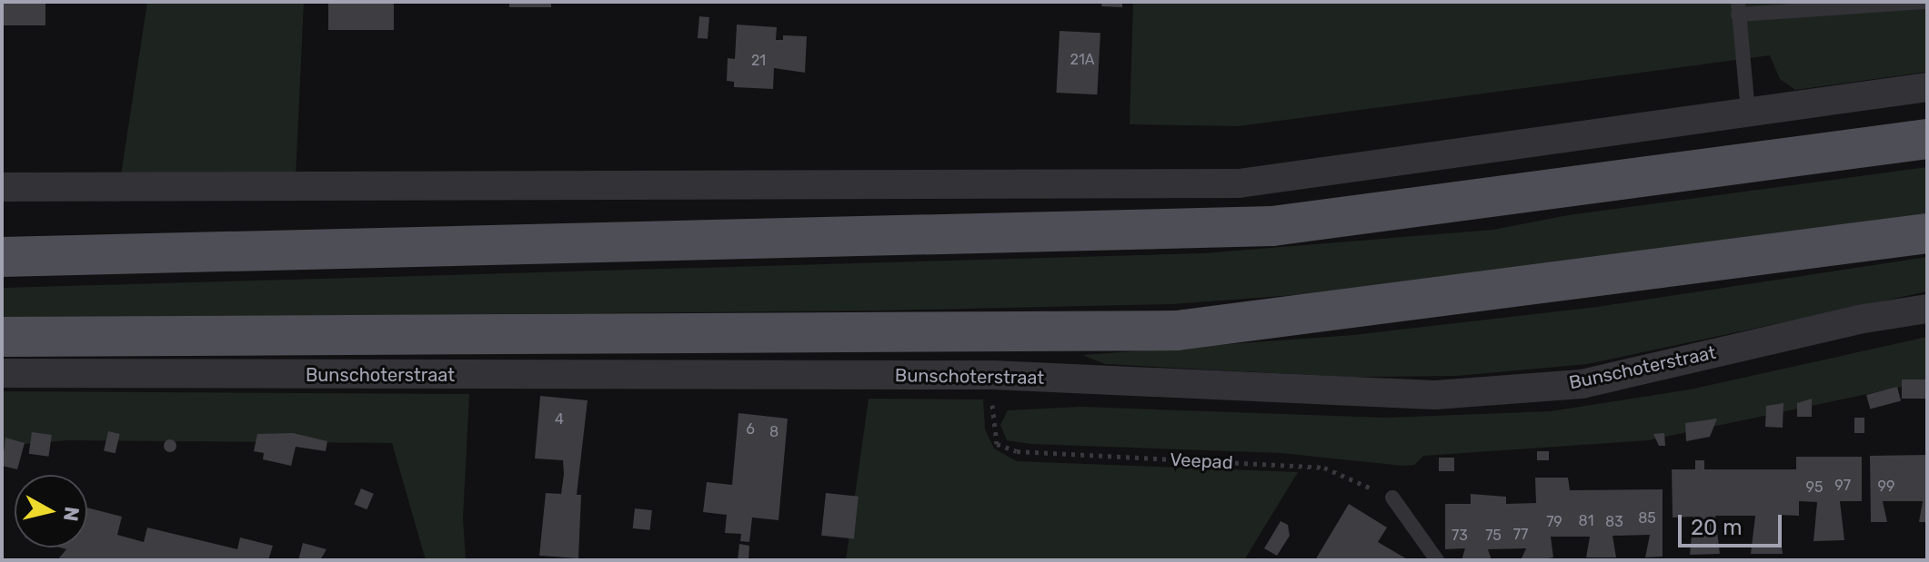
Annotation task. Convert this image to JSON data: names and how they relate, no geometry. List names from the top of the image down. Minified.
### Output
{"streets":{"street":["Bunschoterstraat"],"path":["Veepad"]},"crossings":[["Bunschoterstraat","Veepad"]],"house_numbers":["21A","21","4","6","8","97","99","95","85","81","79","83","77","73","75"],"scale_bar":"20 m","north":"right"}
